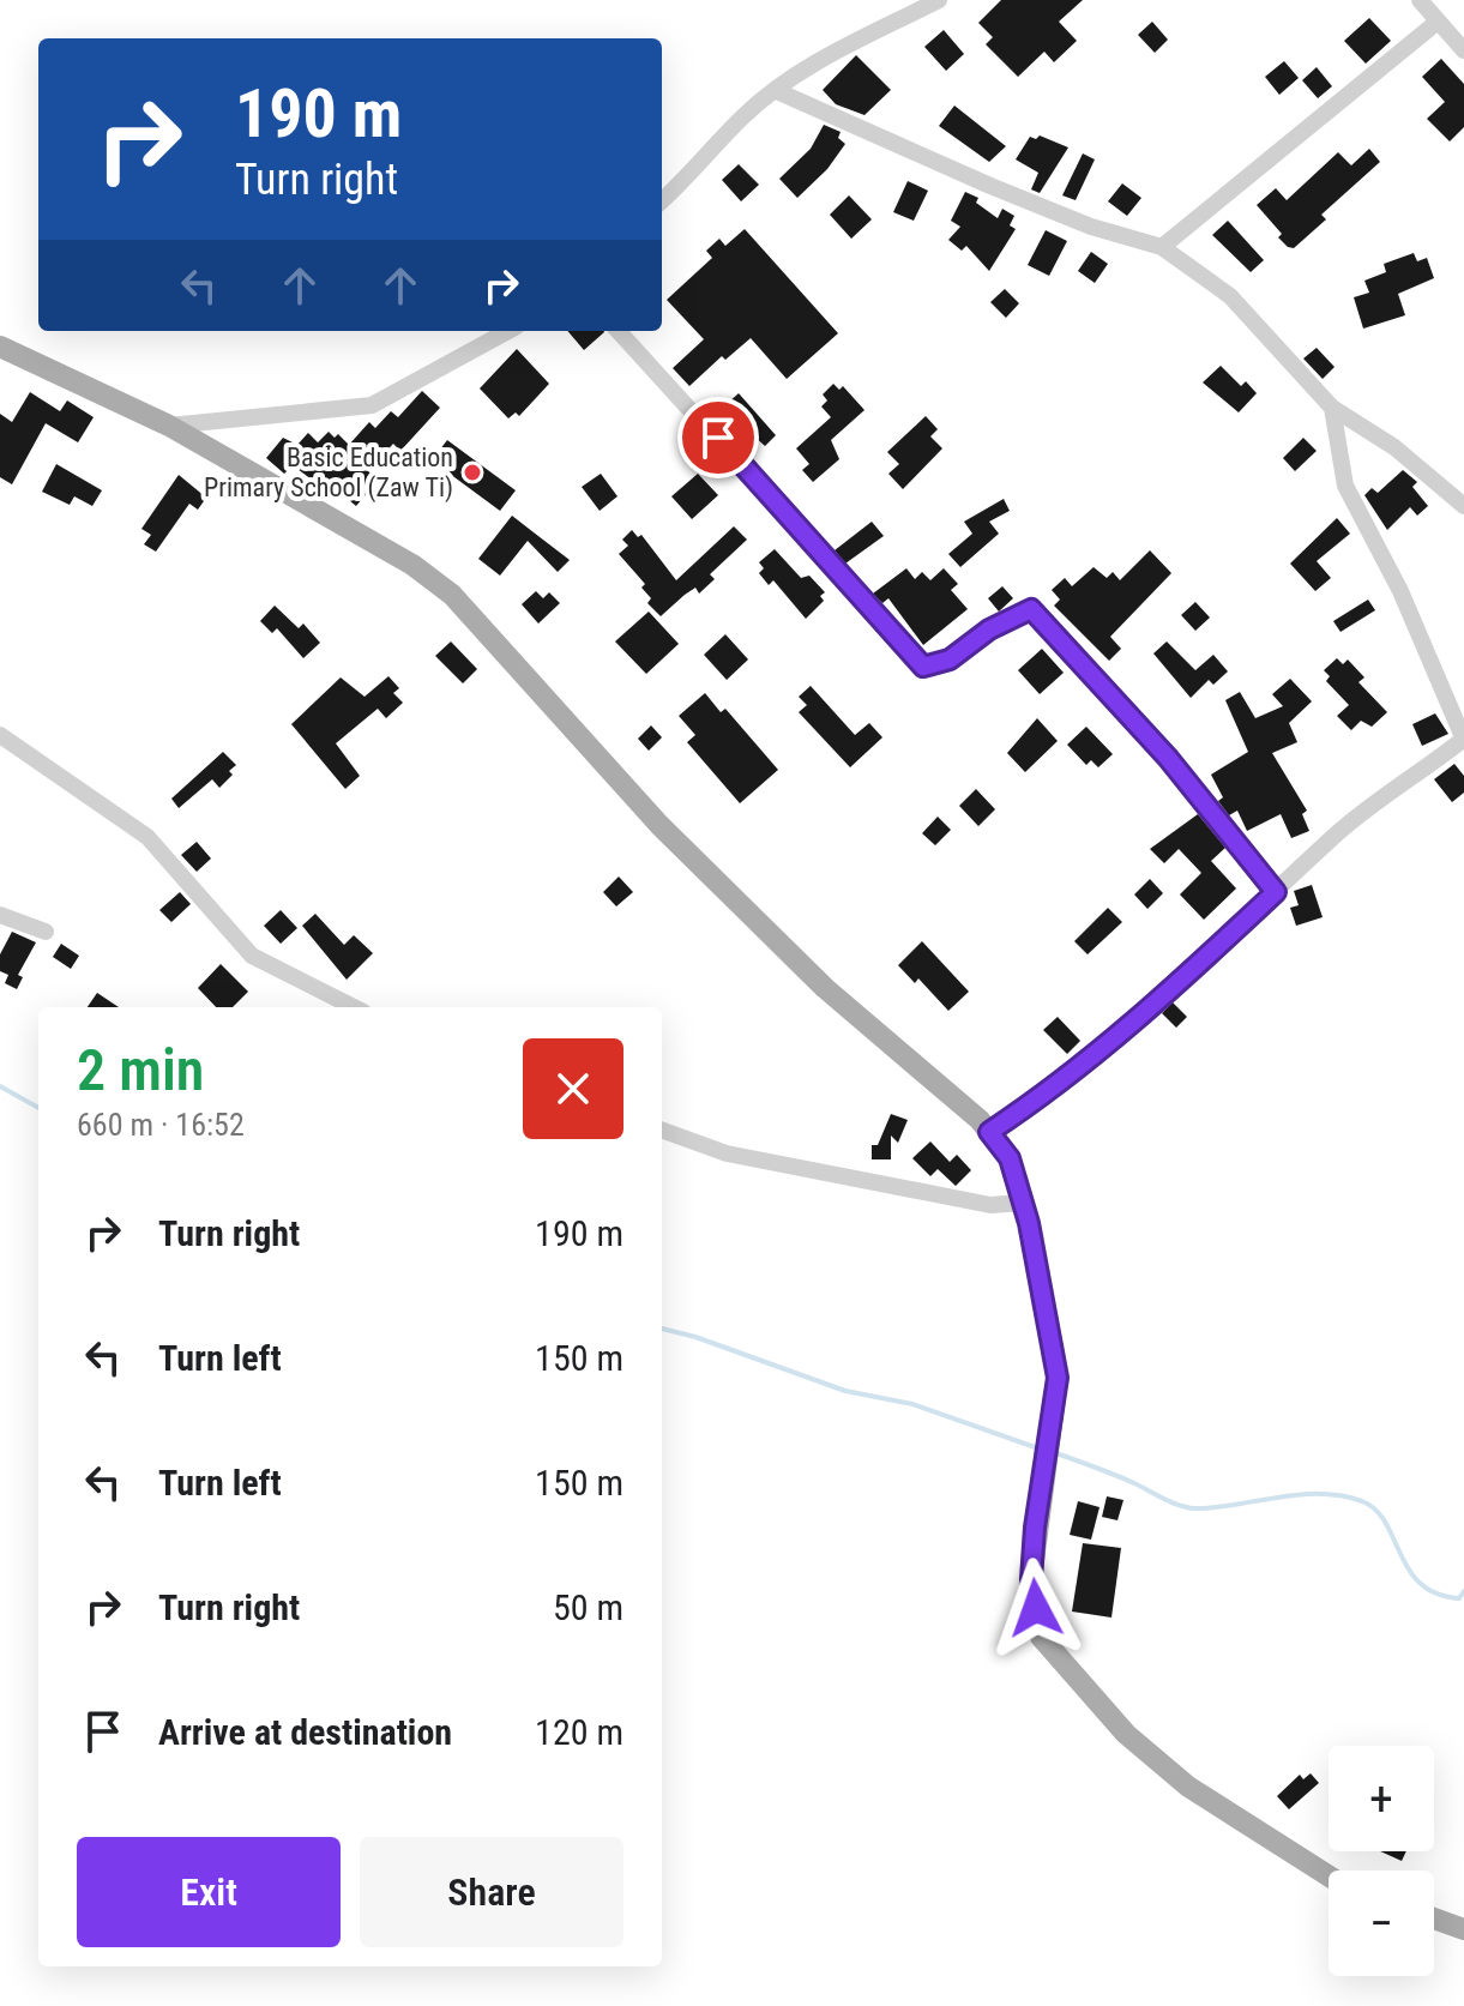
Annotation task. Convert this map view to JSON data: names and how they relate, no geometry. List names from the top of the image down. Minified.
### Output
{"places":["Basic Education Primary School (Zaw Ti)"],"page":{"turn":["190 m","Turn right"],"heading":["2 min","660 m · 16:52"],"list":[{"name":"Turn right","value":"190 m"},{"name":"Turn left","value":"150 m"},{"name":"Turn left","value":"150 m"},{"name":"Turn right","value":"50 m"},{"name":"Arrive at destination","value":"120 m"}],"map_buttons":["+","−"],"buttons":["Exit","Share"]}}
